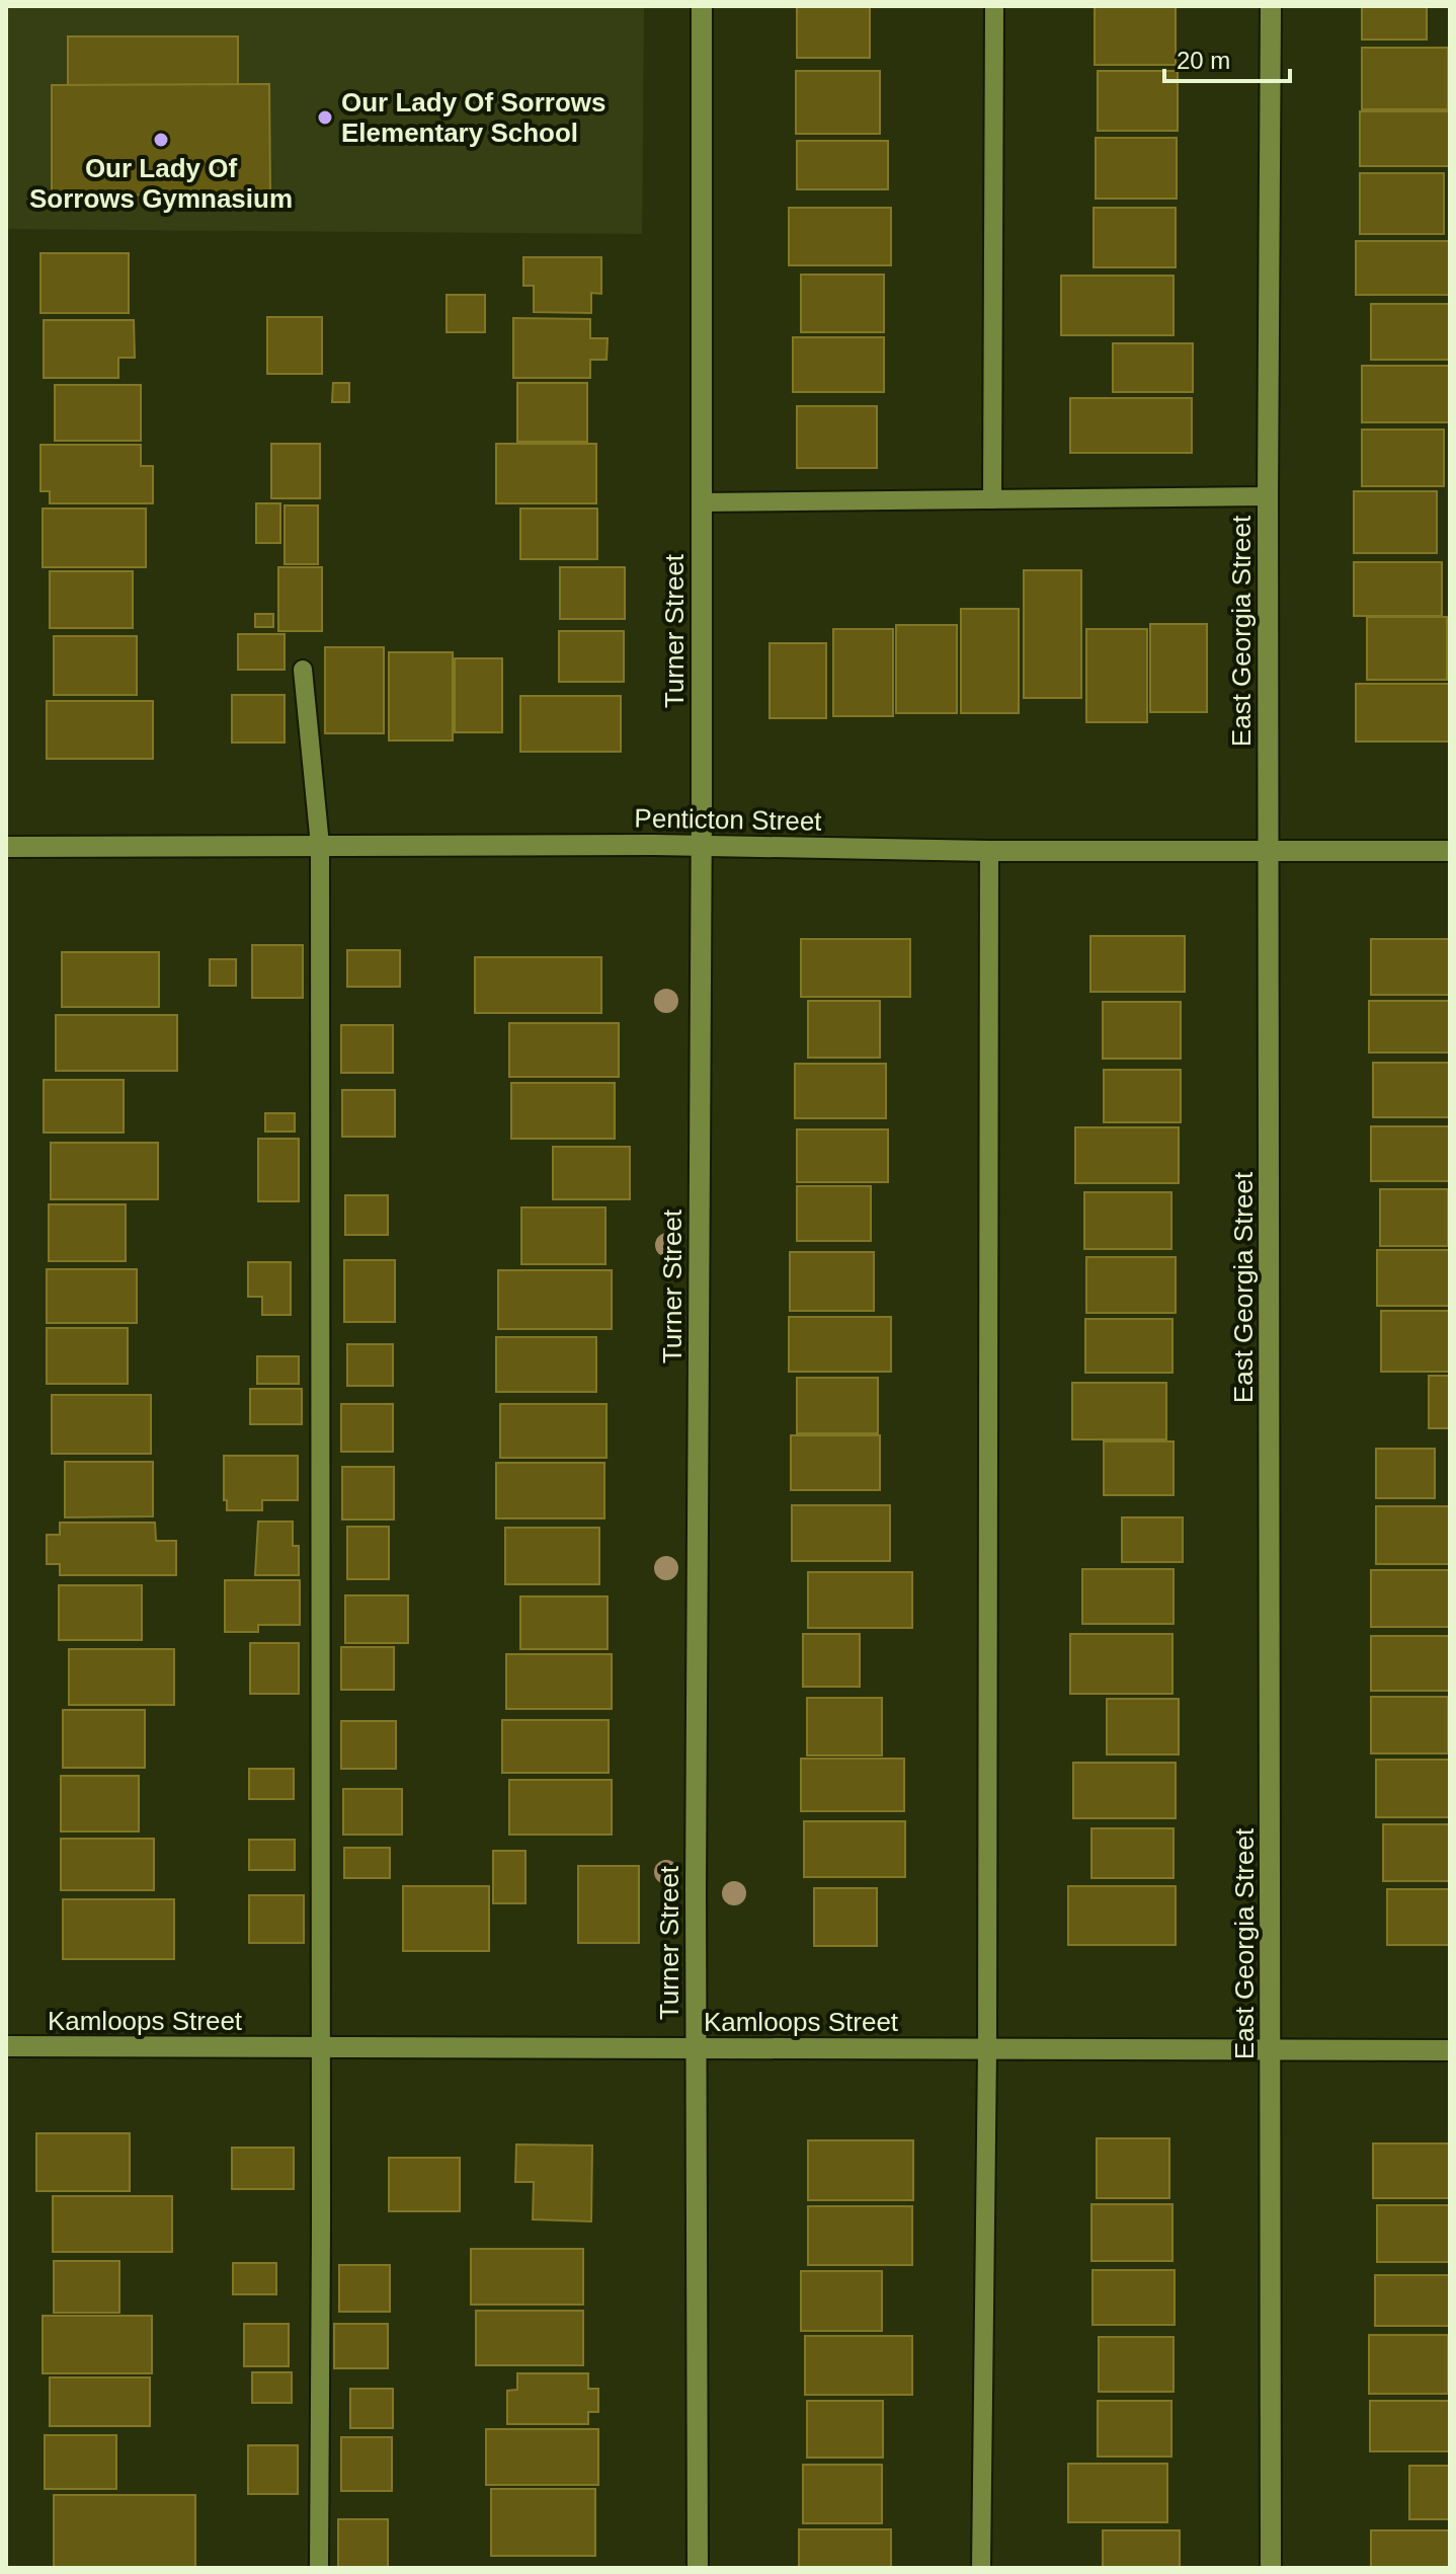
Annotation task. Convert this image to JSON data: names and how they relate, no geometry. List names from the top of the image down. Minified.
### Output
{"streets":{"street":["Turner Street","East Georgia Street","Penticton Street","Kamloops Street"]},"crossings":[["Turner Street","Penticton Street"],["Turner Street","Kamloops Street"],["East Georgia Street","Penticton Street"],["East Georgia Street","Kamloops Street"]],"places":["Our Lady Of Sorrows Elementary School","Our Lady Of Sorrows Gymnasium"],"scale_bar":"20 m"}
